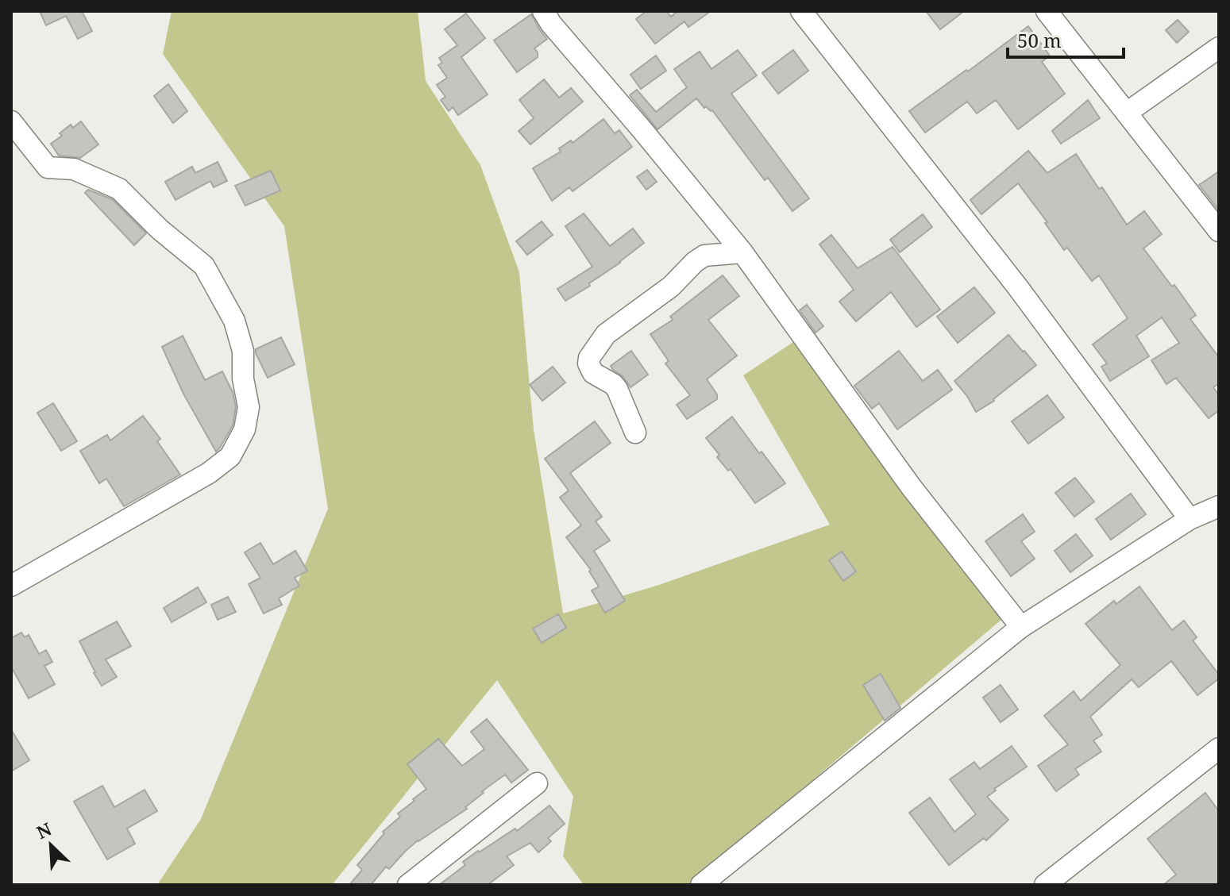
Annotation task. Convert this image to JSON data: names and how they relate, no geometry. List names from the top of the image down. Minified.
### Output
{"scale_bar":"50 m","north":"top left"}
